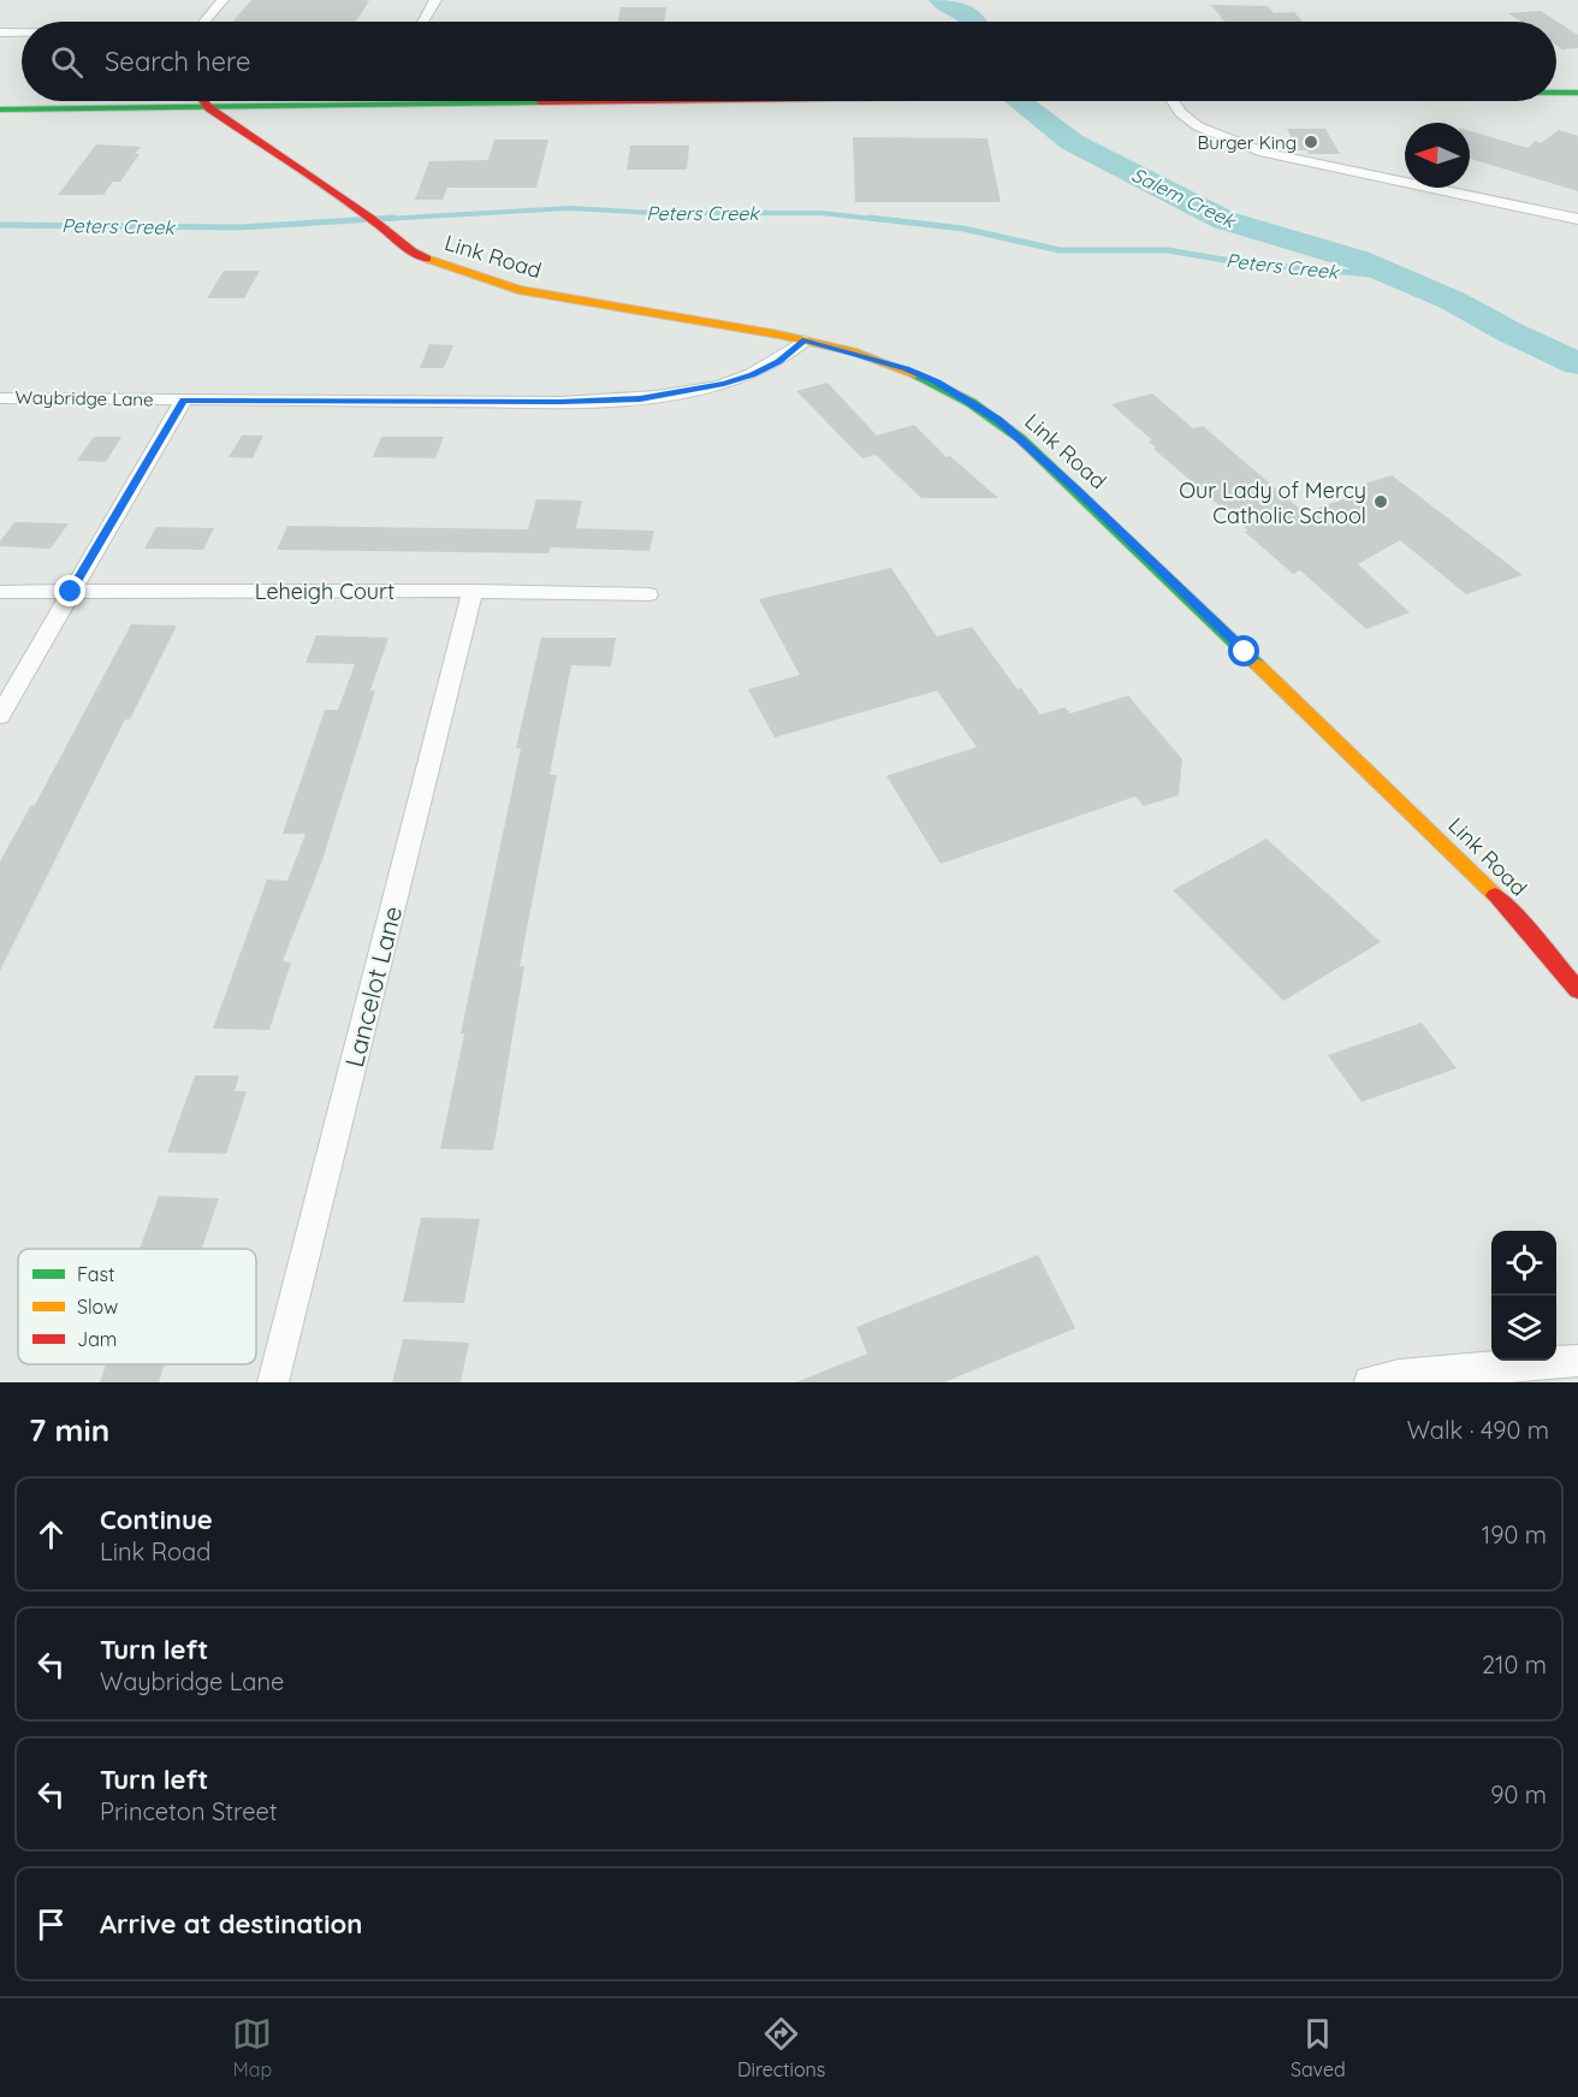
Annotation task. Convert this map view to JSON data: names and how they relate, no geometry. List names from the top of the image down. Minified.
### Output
{"streets":{"main road":["Link Road"],"street":["Waybridge Lane","Leheigh Court","Lancelot Lane"]},"crossings":[["Link Road","Waybridge Lane"],["Leheigh Court","Lancelot Lane"]],"water":["Salem Creek","Peters Creek"],"places":["Burger King","Our Lady of Mercy Catholic School"],"legend":["Fast","Slow","Jam"],"north":"left","page":{"search":"Search here","heading":["7 min","Walk · 490 m"],"list":[["Continue","Link Road","190 m"],["Turn left","Waybridge Lane","210 m"],["Turn left","Princeton Street","90 m"],"Arrive at destination"],"nav":["Map","Directions","Saved"]}}
